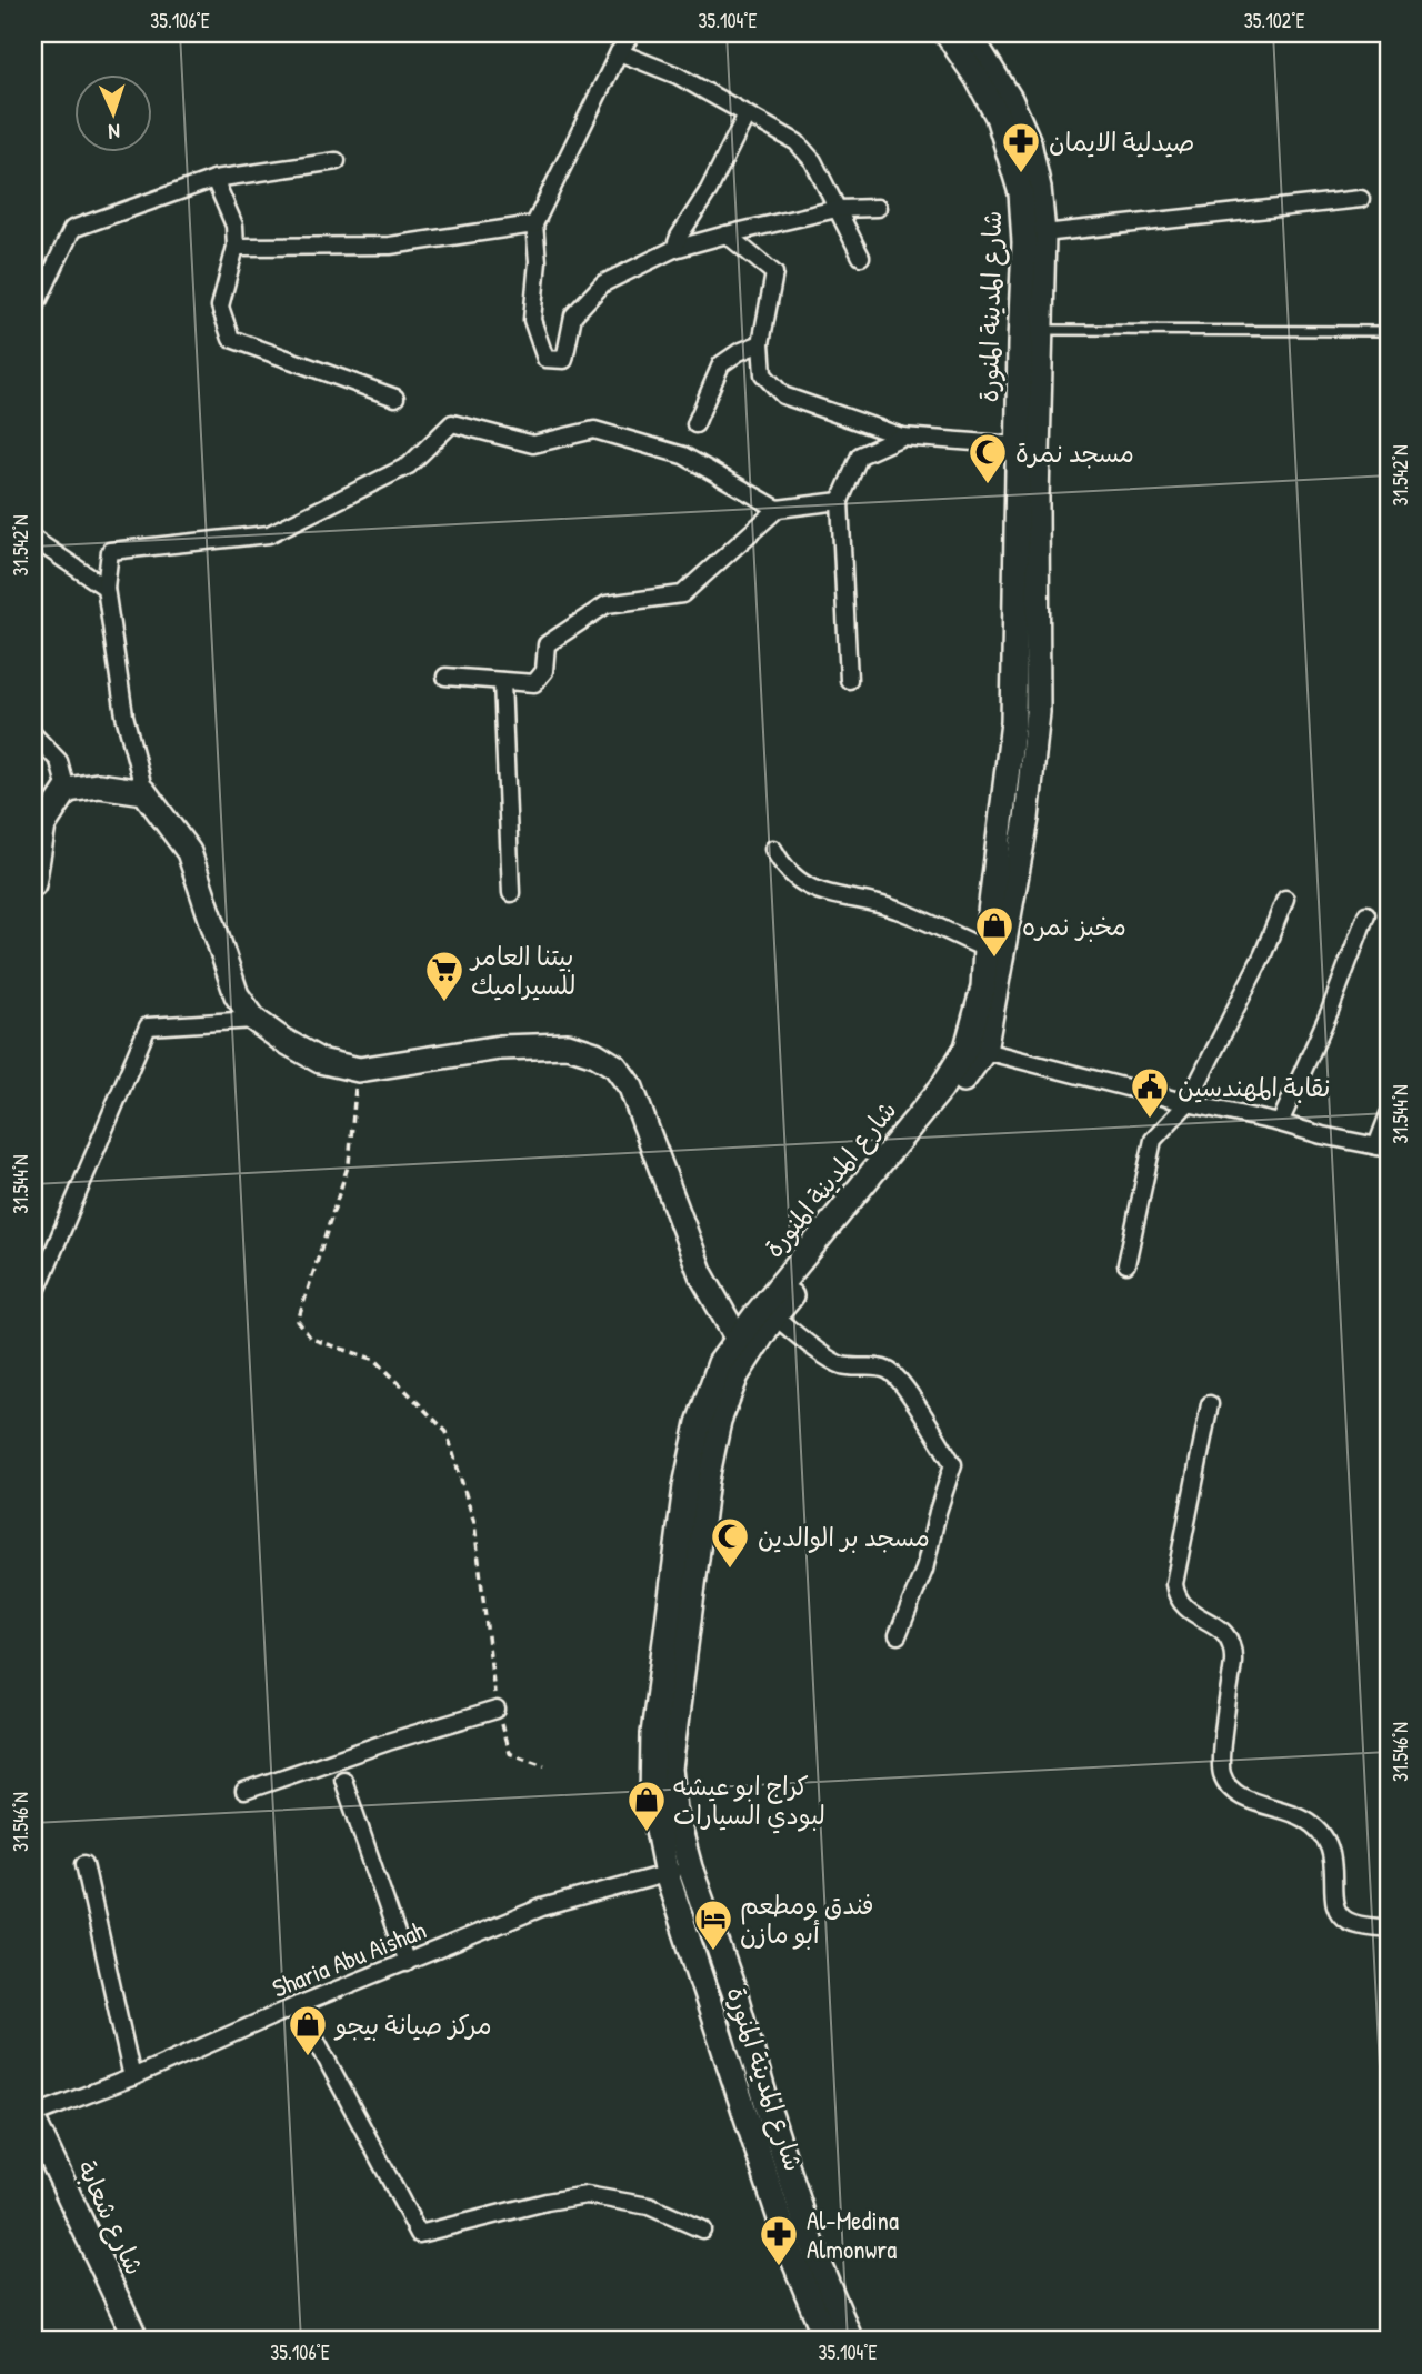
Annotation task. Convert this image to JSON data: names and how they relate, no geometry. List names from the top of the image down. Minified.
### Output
{"streets":{"street":["شارع المدينة المنورة","Sharia Abu Aishah","شارع شعابة"]},"crossings":[["شارع المدينة المنورة","Sharia Abu Aishah"],["Sharia Abu Aishah","شارع شعابة"]],"places":{"pharmacy":["صيدلية الايمان","Al-Medina Almonwra"],"mosque":["مسجد نمرة","مسجد بر الوالدين"],"shop":["مخبز نمره","كراج ابو عيشه لبودي السيارات","مركز صيانة بيجو"],"supermarket":["بيتنا العامر للسيراميك"],"public building":["نقابة المهندسين"],"hotel":["فندق ومطعم أبو مازن"]},"north":"bottom","coordinates":["35.106°E","35.104°E","35.102°E","31.542°N","31.544°N","31.546°N"]}
